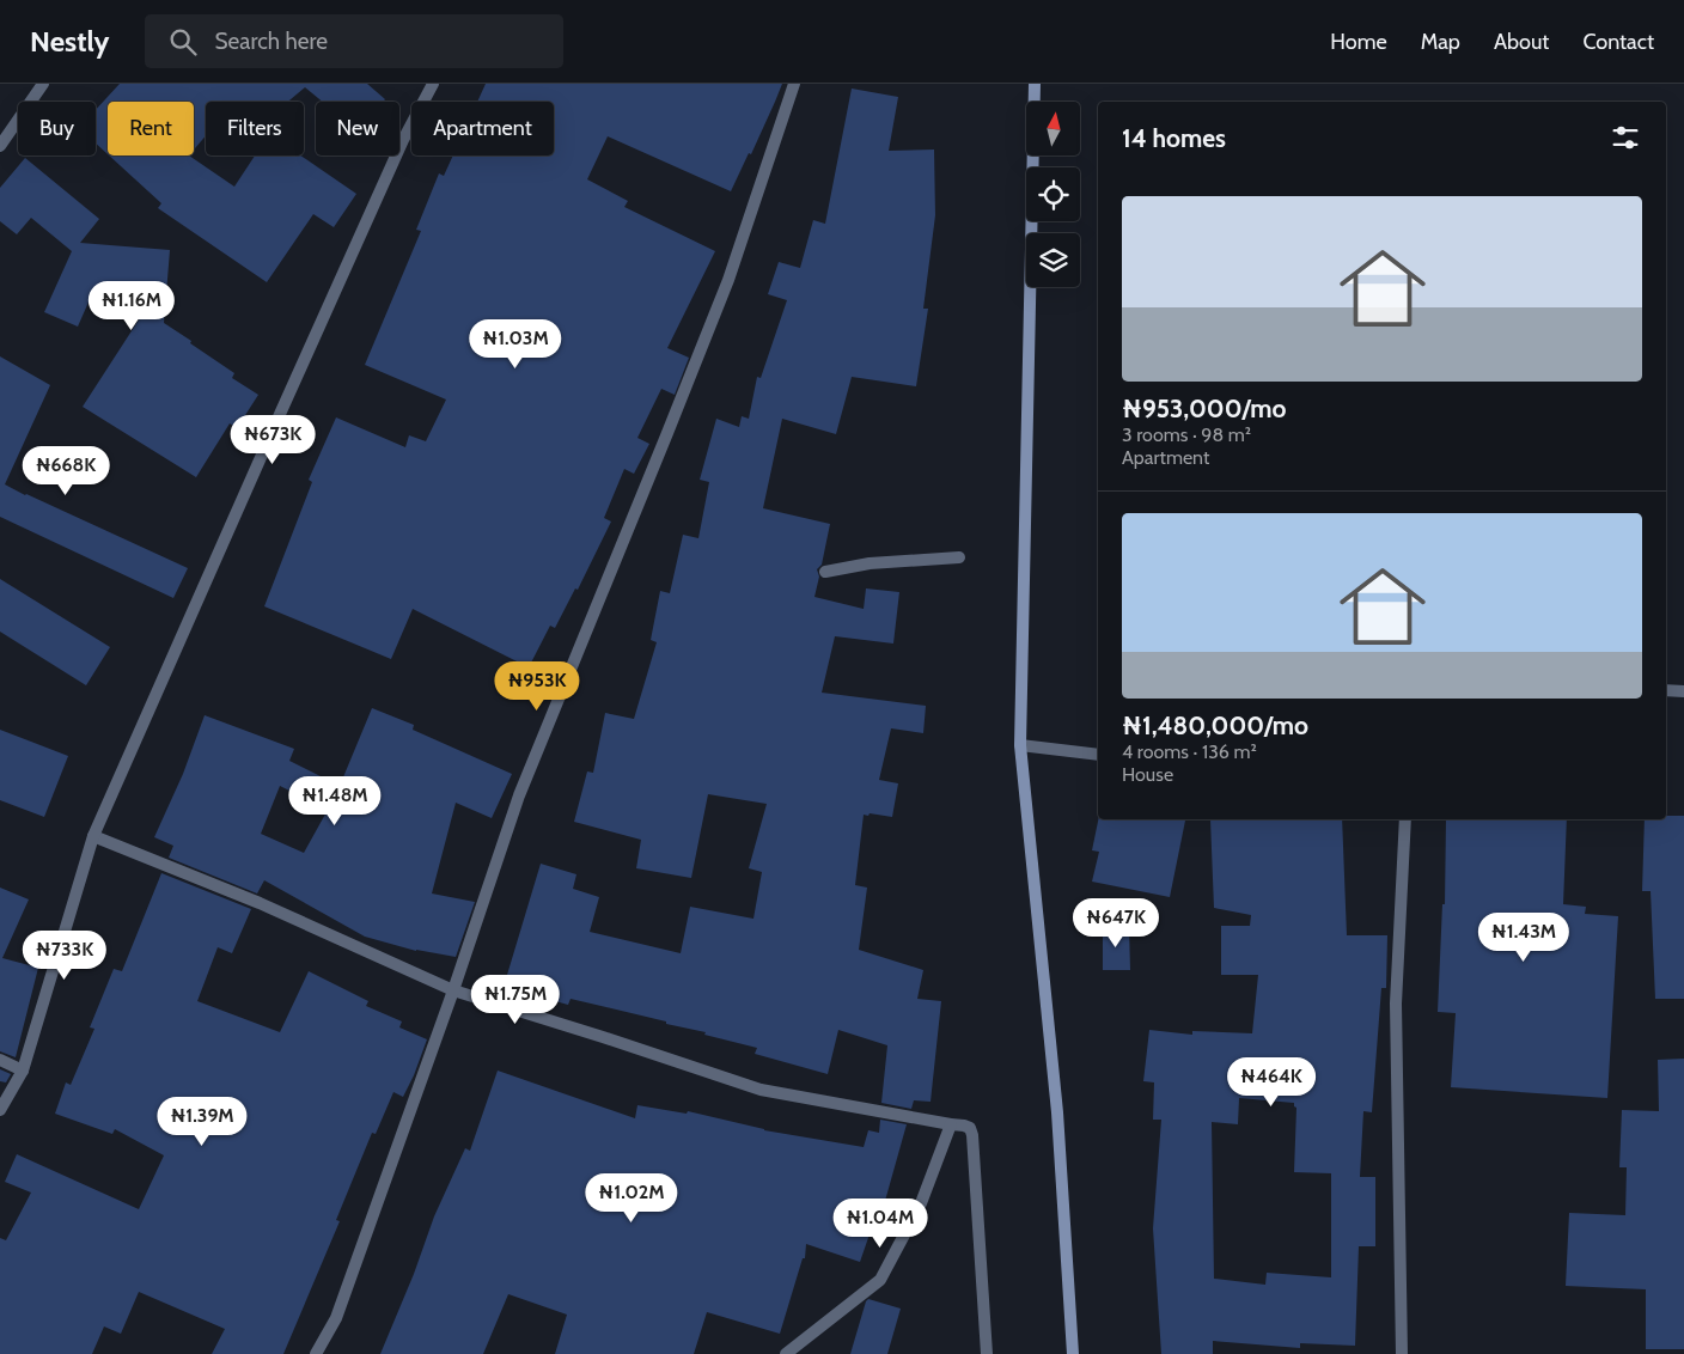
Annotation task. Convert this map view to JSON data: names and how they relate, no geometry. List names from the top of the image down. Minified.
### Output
{"north":"top","page":{"header":"Nestly","search":"Search here","nav":["Home","Map","About","Contact"],"chip":["Buy","Rent","Filters","New","Apartment"],"heading":"14 homes","list":[{"name":"₦953,000/mo","note":"3 rooms · 98 m² · Apartment"},{"name":"₦1,480,000/mo","note":"4 rooms · 136 m² · House"}],"price":["₦1.16M","₦1.03M","₦673K","₦668K","₦953K","₦1.48M","₦647K","₦1.43M","₦733K","₦1.75M","₦464K","₦1.39M","₦1.02M","₦1.04M"]}}
